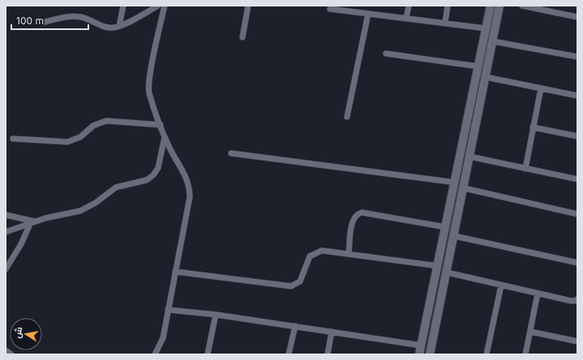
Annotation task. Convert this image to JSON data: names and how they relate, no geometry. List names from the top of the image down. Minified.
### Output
{"scale_bar":"100 m","north":"left"}
